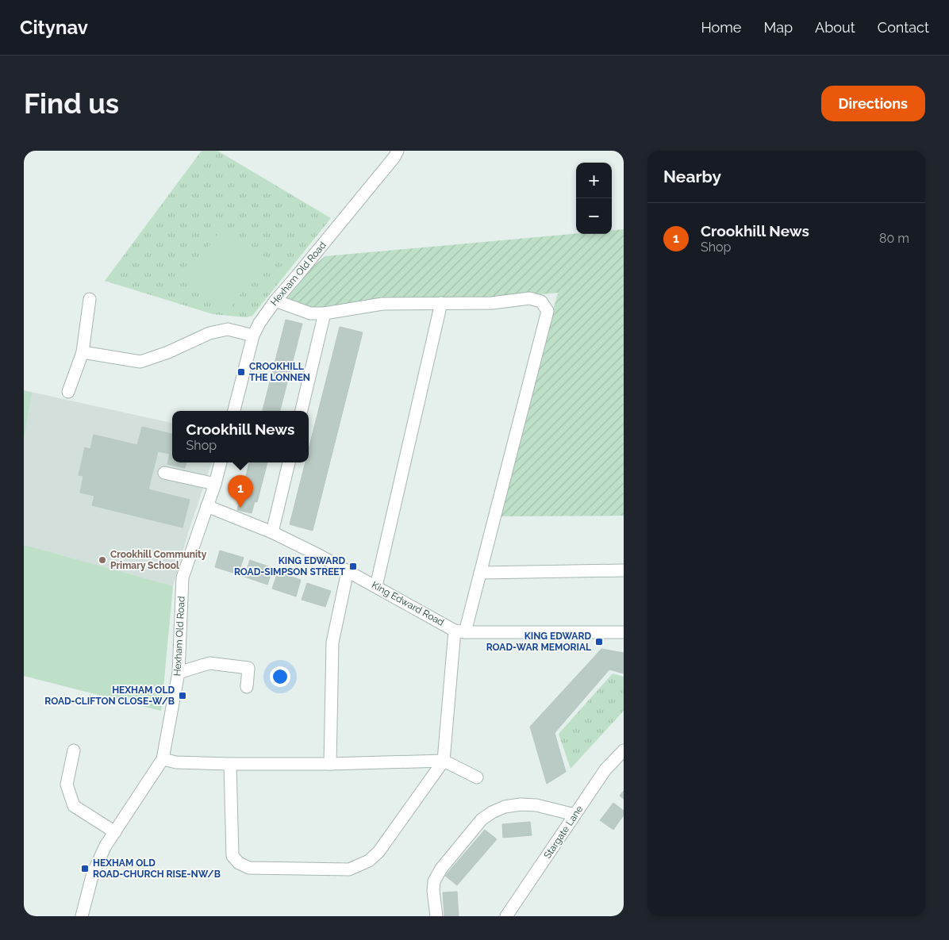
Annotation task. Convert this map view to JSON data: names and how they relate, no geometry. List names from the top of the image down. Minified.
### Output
{"streets":{"street":["Hexham Old Road","King Edward Road","Stargate Lane"]},"crossings":[["Hexham Old Road","King Edward Road"]],"places":{"transit":["CROOKHILL THE LONNEN","KING EDWARD ROAD-SIMPSON STREET","KING EDWARD ROAD-WAR MEMORIAL","HEXHAM OLD ROAD-CLIFTON CLOSE-W/B","HEXHAM OLD ROAD-CHURCH RISE-NW/B"],"other":["Crookhill Community Primary School"]},"page":{"header":"Citynav","nav":["Home","Map","About","Contact"],"buttons":"Directions","title":"Find us","heading":"Nearby","map_buttons":["+","−"],"list":[{"mark":"1","name":"Crookhill News","note":"Shop","value":"80 m"}],"popup":["Crookhill News","Shop"],"pins":"1"}}
